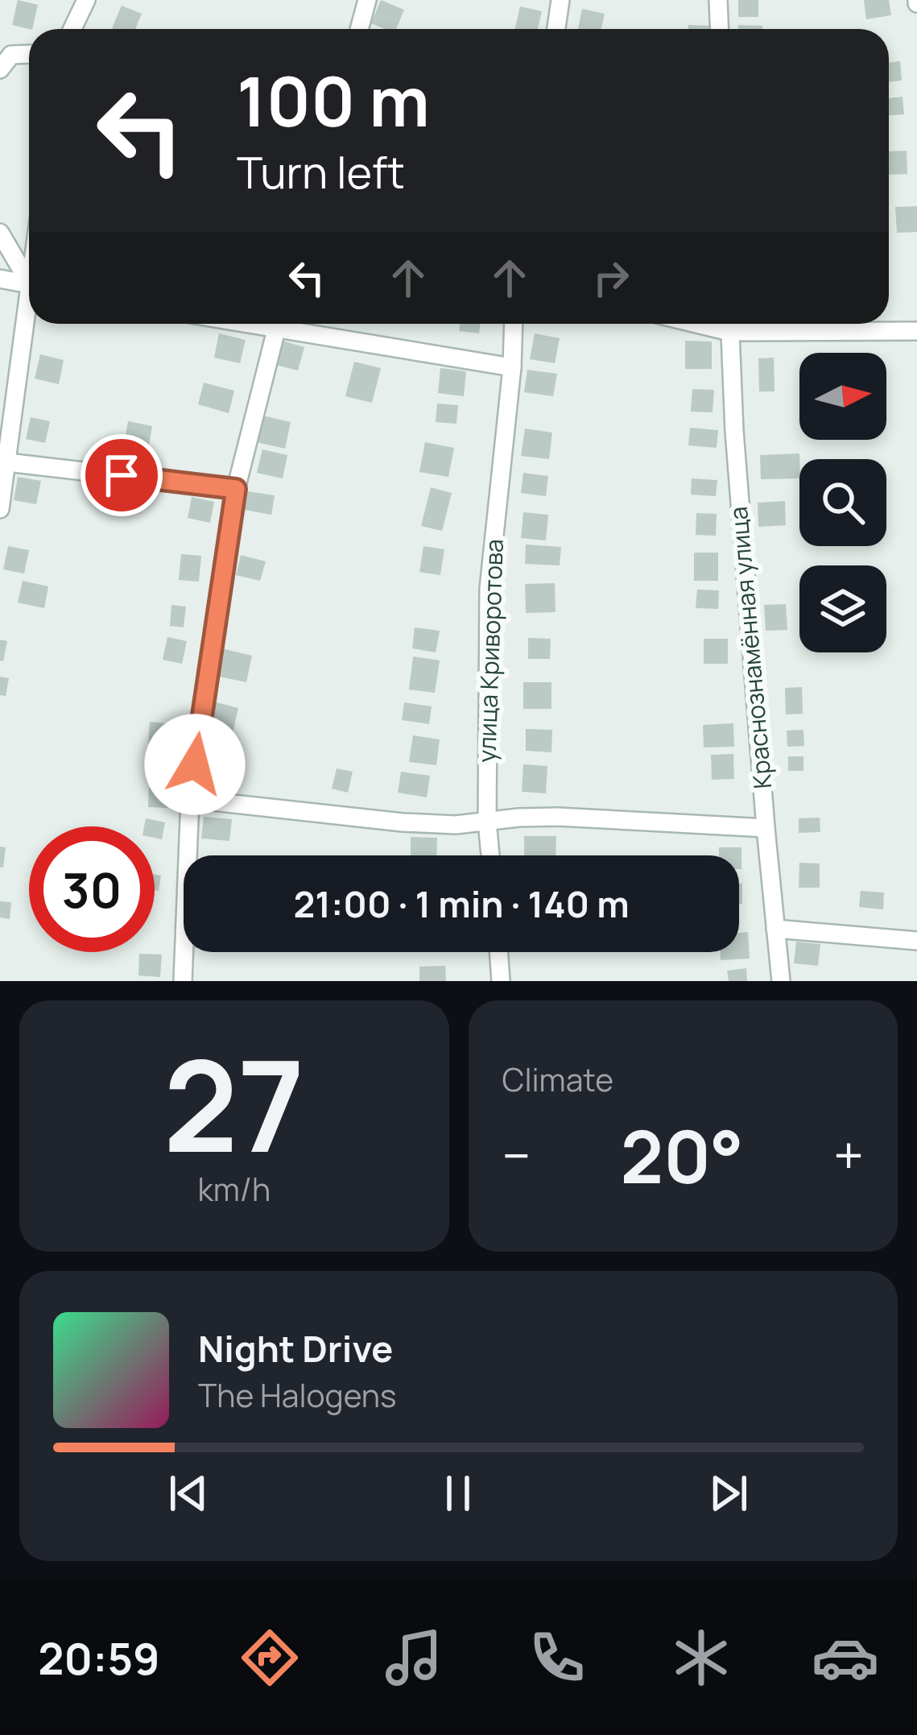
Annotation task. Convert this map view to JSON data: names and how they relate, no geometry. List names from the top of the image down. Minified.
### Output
{"streets":{"street":["Краснознамённая улица","улица Криворотова"]},"north":"right","page":{"turn":["100 m","Turn left"],"limit":"30","trip":"21:00 · 1 min · 140 m","tile":[["27","km/h"],"Climate"],"heat":["−","20°","+"],"song":["Night Drive","The Halogens"],"tabs":"20:59"}}
